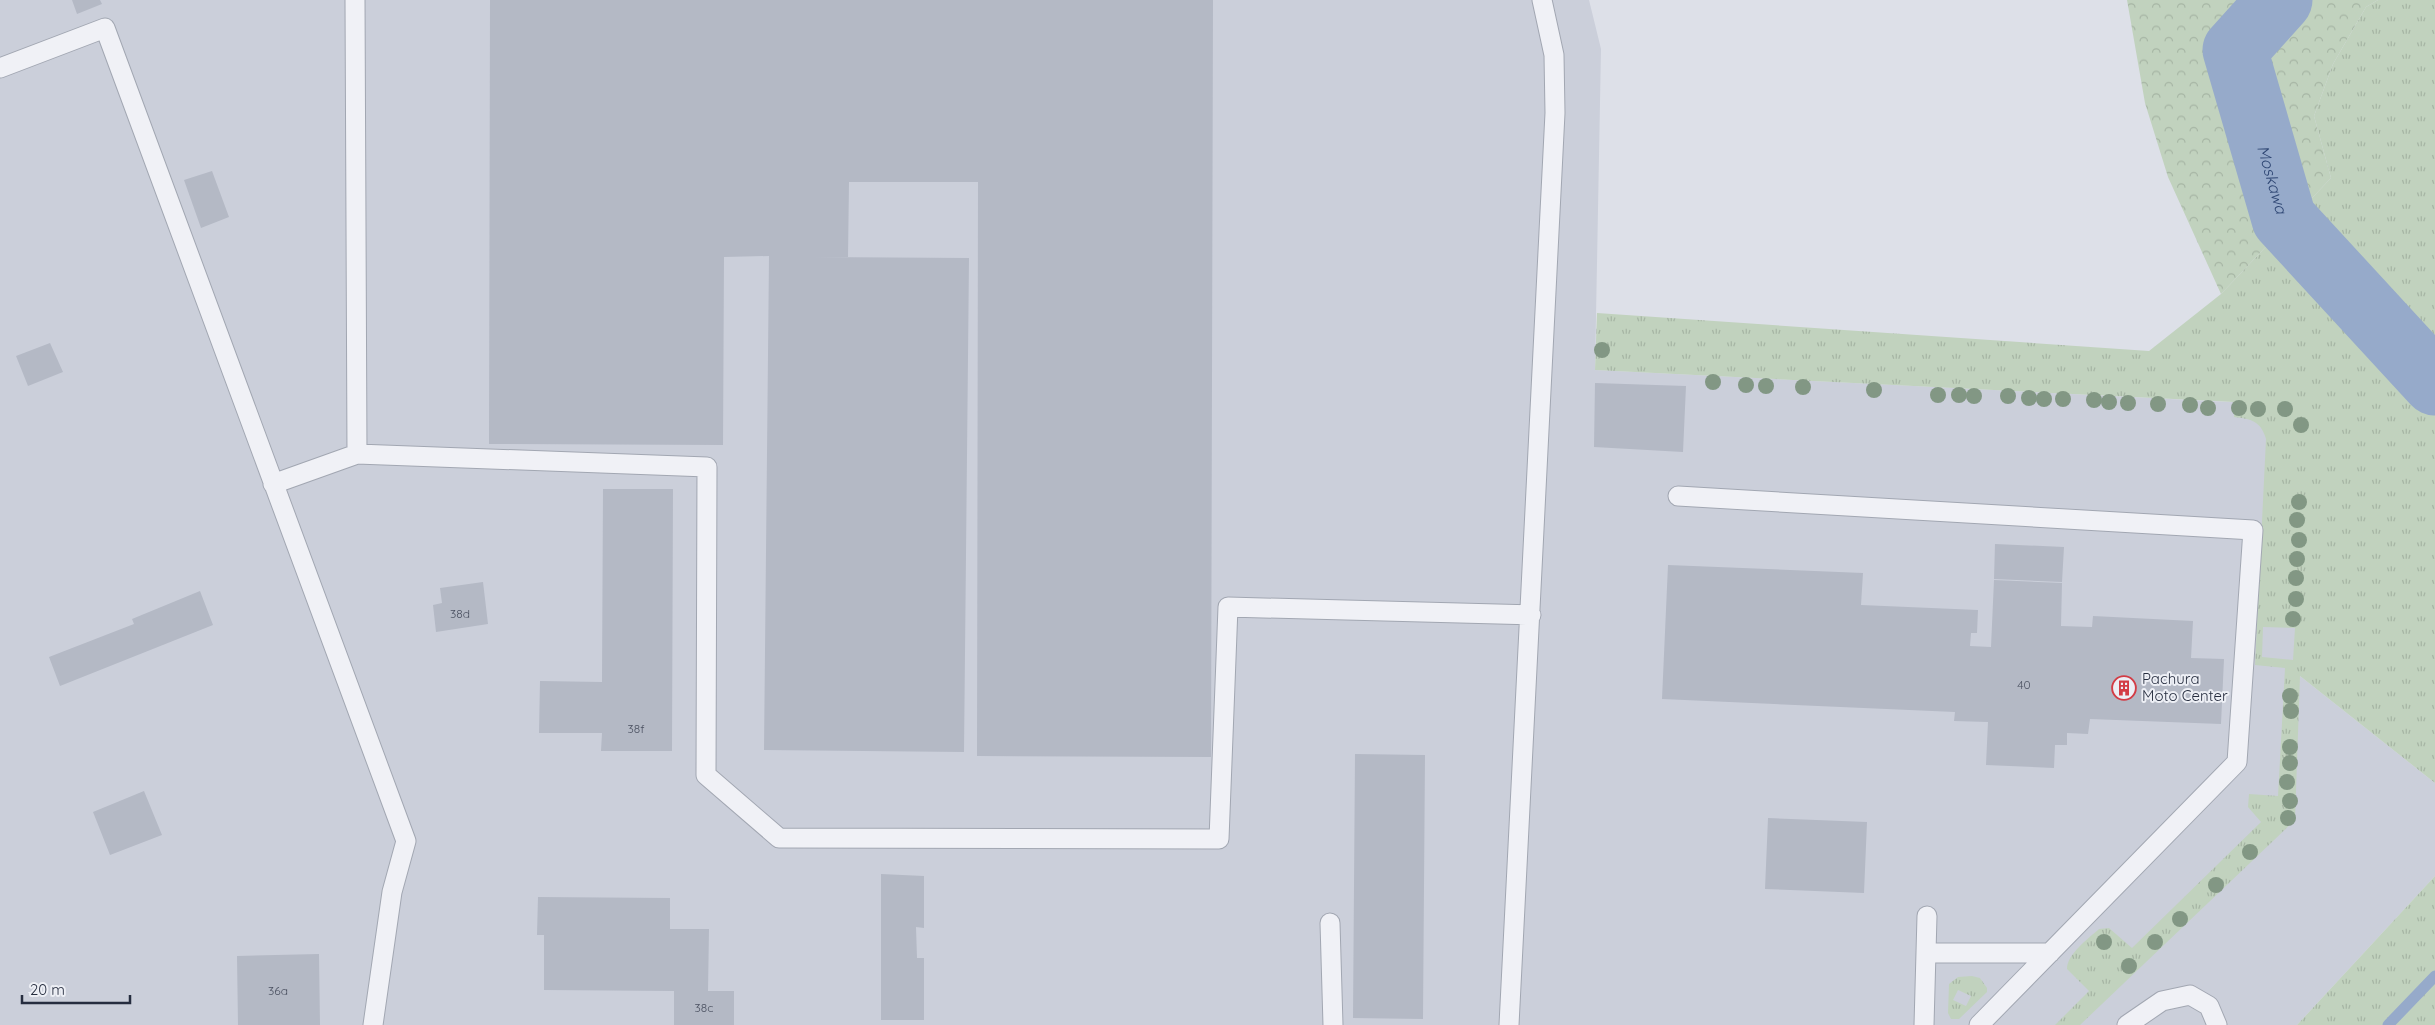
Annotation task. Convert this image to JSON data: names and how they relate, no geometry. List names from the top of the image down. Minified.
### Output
{"water":["Moskawa"],"places":{"building":["Pachura Moto Center"]},"house_numbers":["38d","40","38f","36a","38c"],"scale_bar":"20 m"}
